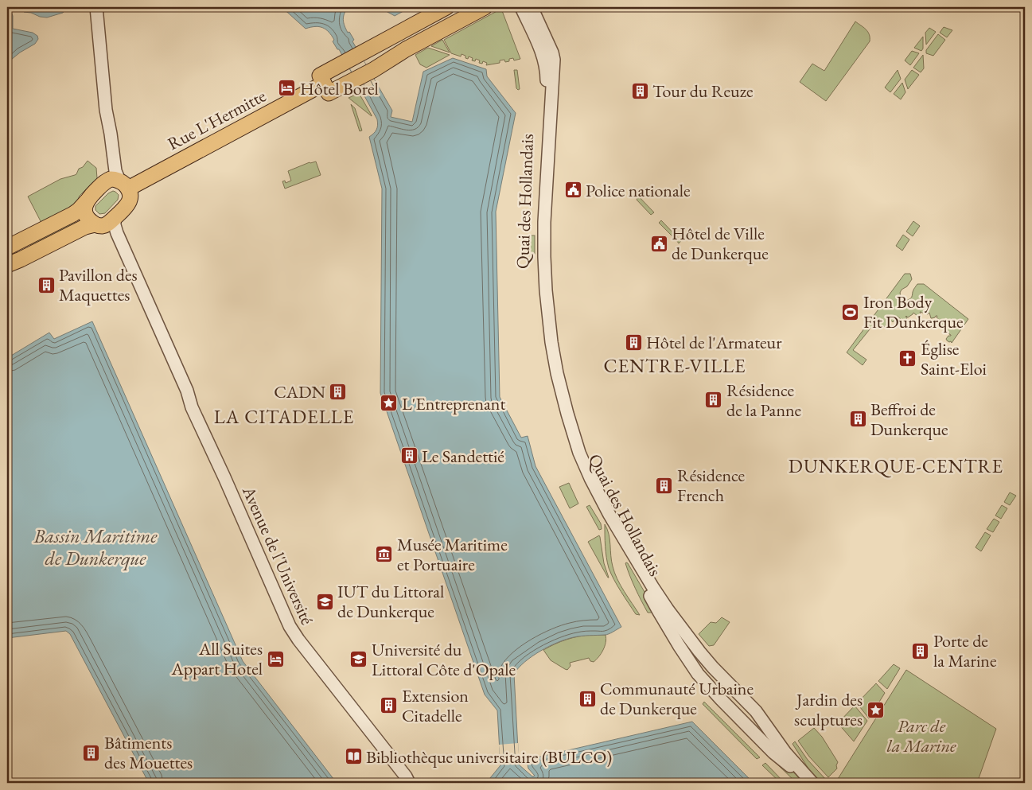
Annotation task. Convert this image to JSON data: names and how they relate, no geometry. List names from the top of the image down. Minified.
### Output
{"streets":{"main road":["Rue L'Hermitte"],"street":["Quai des Hollandais","Avenue de l'Université"]},"crossings":[["Rue L'Hermitte","Avenue de l'Université"]],"districts":["CENTRE-VILLE","LA CITADELLE","DUNKERQUE-CENTRE"],"water":["Bassin Maritime de Dunkerque"],"parks":["Parc de la Marine"],"places":{"hotel":["Hôtel Borel","All Suites Appart Hotel"],"building":["Tour du Reuze","Pavillon des Maquettes","Hôtel de l'Armateur","CADN","Résidence de la Panne","Beffroi de Dunkerque","Le Sandettié","Résidence French","Porte de la Marine","Communauté Urbaine de Dunkerque","Extension Citadelle","Bâtiments des Mouettes"],"public building":["Police nationale","Hôtel de Ville de Dunkerque"],"sports":["Iron Body Fit Dunkerque"],"church":["Église Saint-Eloi"],"place":["L'Entreprenant","Jardin des sculptures"],"museum":["Musée Maritime et Portuaire"],"school or university":["IUT du Littoral de Dunkerque","Université du Littoral Côte d'Opale"],"library":["Bibliothèque universitaire (BULCO)"]}}
